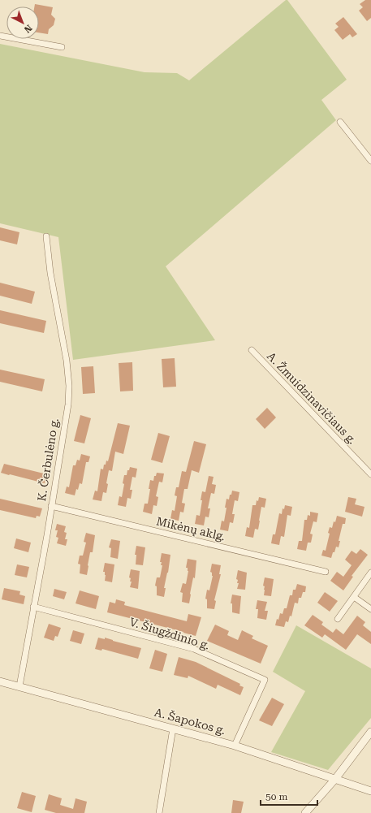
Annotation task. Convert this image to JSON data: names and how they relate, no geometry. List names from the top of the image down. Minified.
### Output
{"streets":{"street":["A. Žmuidzinavičiaus g.","K. Čerbulėno g.","Mikėnų aklg.","V. Šiugždinio g.","A. Šapokos g."]},"crossings":[["K. Čerbulėno g.","Mikėnų aklg."],["K. Čerbulėno g.","V. Šiugždinio g."],["K. Čerbulėno g.","A. Šapokos g."],["V. Šiugždinio g.","A. Šapokos g."]],"scale_bar":"50 m","north":"bottom right"}
